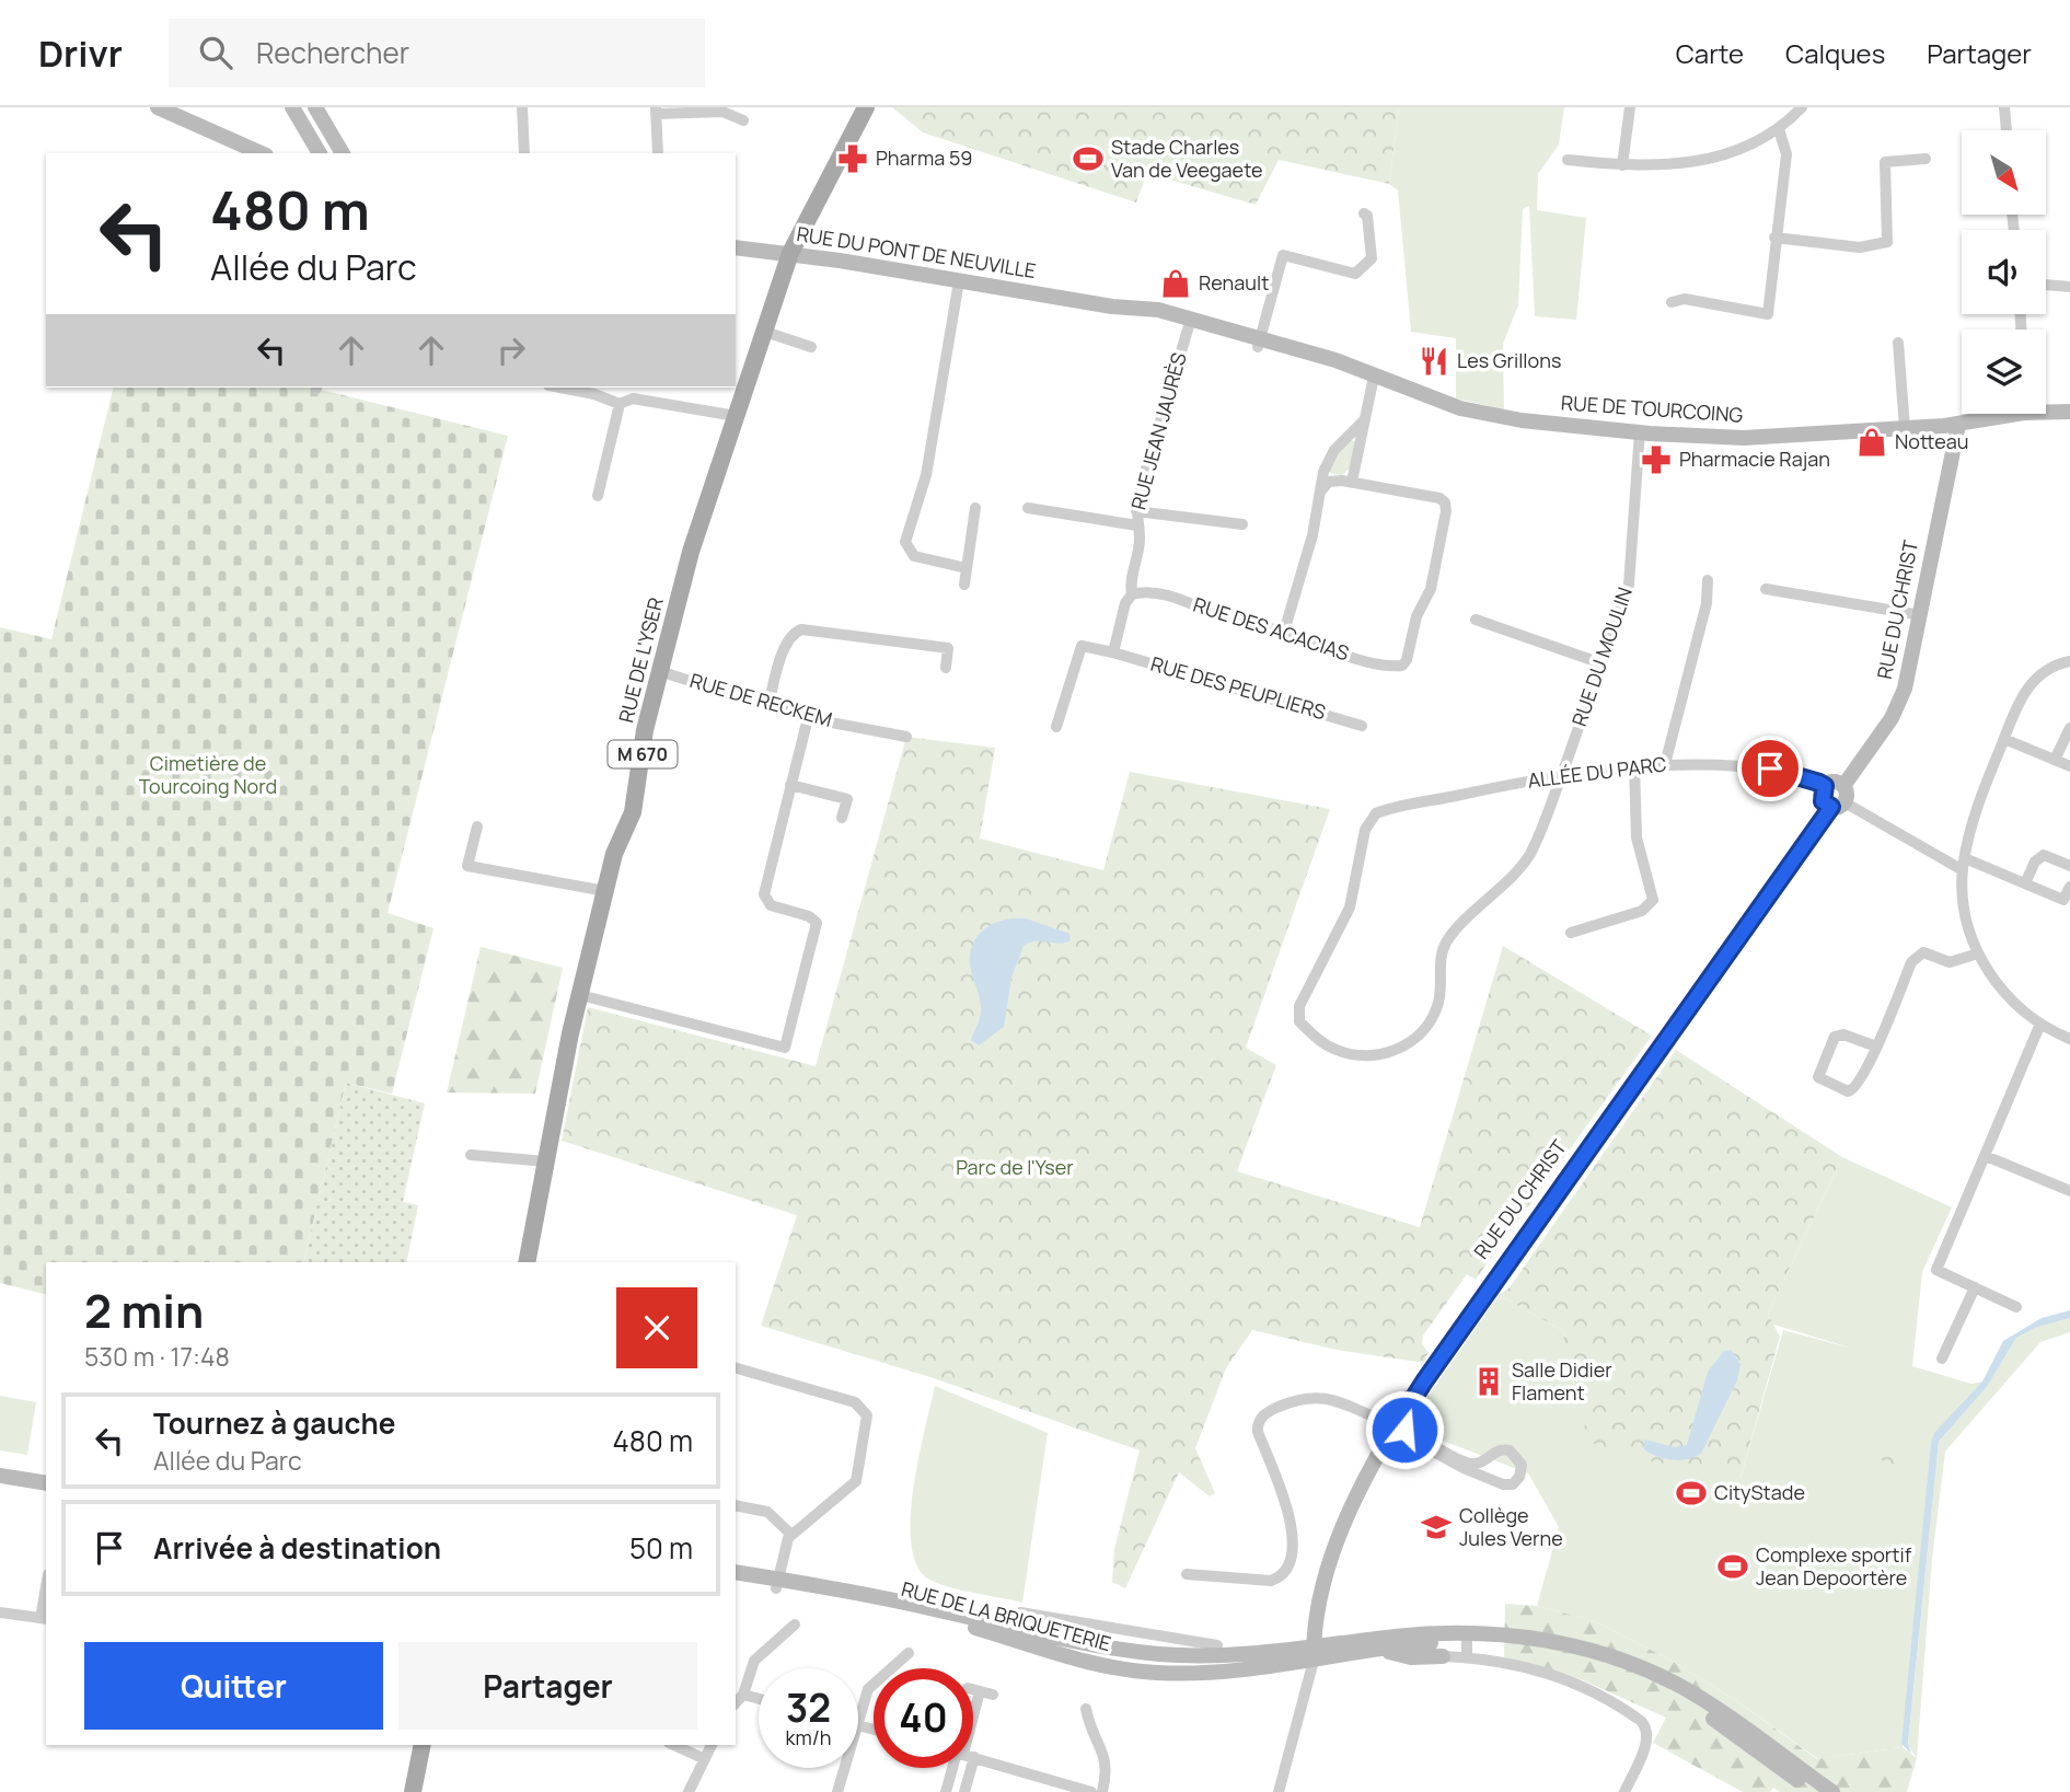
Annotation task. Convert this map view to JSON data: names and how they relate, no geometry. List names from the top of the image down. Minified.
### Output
{"streets":{"main road":["RUE DE L'YSER","M 670"],"street":["RUE DU PONT DE NEUVILLE","RUE DE TOURCOING","RUE JEAN JAURÈS","RUE DU CHRIST","RUE DES ACACIAS","RUE DU MOULIN","RUE DES PEUPLIERS","RUE DE RECKEM","ALLÉE DU PARC","RUE DE LA BRIQUETERIE"]},"crossings":[["RUE DU PONT DE NEUVILLE","RUE DE TOURCOING"],["RUE DU PONT DE NEUVILLE","RUE DE L'YSER"],["RUE DU PONT DE NEUVILLE","M 670"],["RUE DE TOURCOING","RUE JEAN JAURÈS"],["RUE DE TOURCOING","RUE DU CHRIST"],["RUE DE TOURCOING","RUE DU MOULIN"],["RUE JEAN JAURÈS","RUE DES ACACIAS"],["RUE JEAN JAURÈS","RUE DES PEUPLIERS"],["RUE DU CHRIST","RUE DE LA BRIQUETERIE"],["RUE DU MOULIN","ALLÉE DU PARC"],["RUE DE L'YSER","RUE DE RECKEM"],["RUE DE L'YSER","M 670"]],"parks":["Cimetière de Tourcoing Nord","Parc de l'Yser"],"places":{"pharmacy":["Pharma 59","Pharmacie Rajan"],"sports":["Stade Charles Van de Veegaete","CityStade","Complexe sportif Jean Depoortère"],"shop":["Renault","Notteau"],"restaurant":["Les Grillons"],"building":["Salle Didier Flament"],"school or university":["Collège Jules Verne"]},"north":"bottom right","page":{"header":"Drivr","search":"Rechercher","nav":["Carte","Calques","Partager"],"turn":["480 m","Allée du Parc"],"heading":["2 min","530 m · 17:48"],"list":[{"name":"Tournez à gauche","note":"Allée du Parc","value":"480 m"},{"name":"Arrivée à destination","value":"50 m"}],"buttons":["Quitter","Partager"],"speed":"32 km/h","limit":"40"}}
